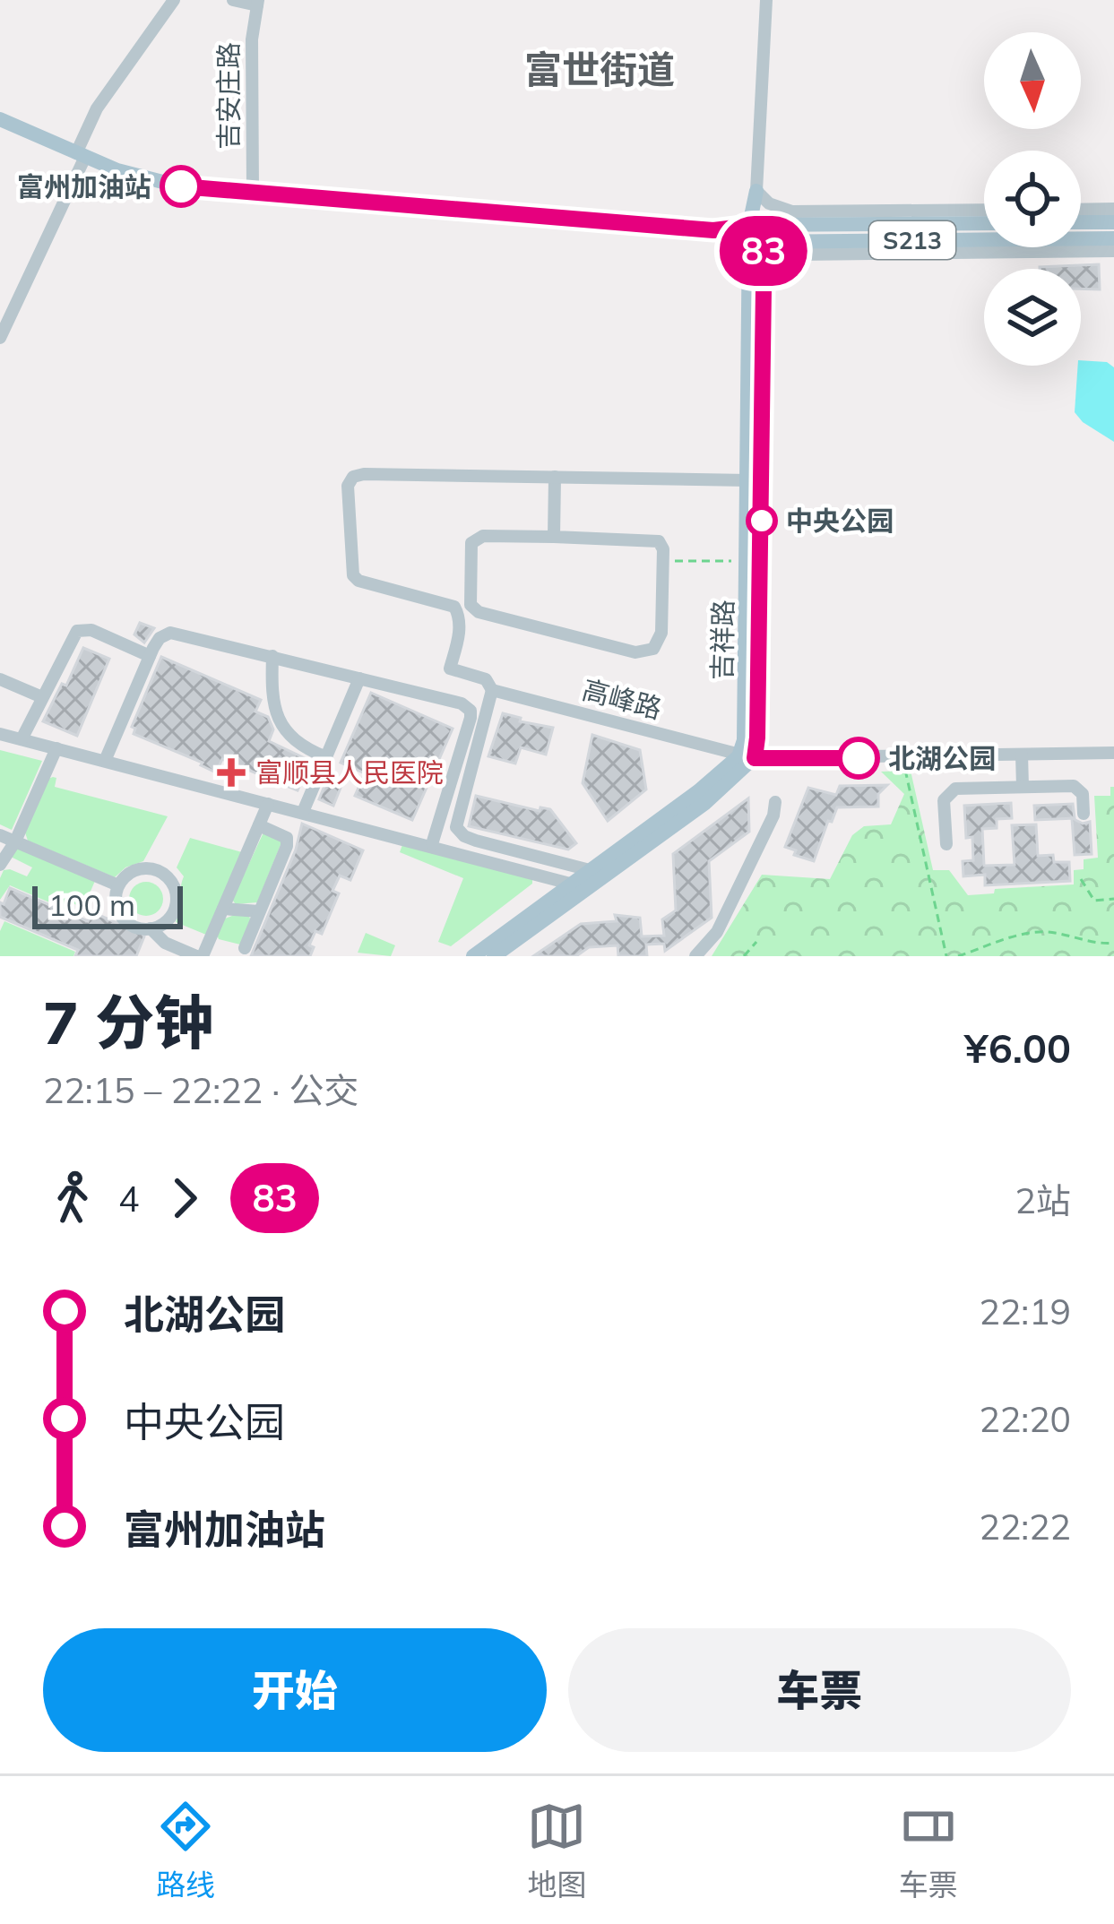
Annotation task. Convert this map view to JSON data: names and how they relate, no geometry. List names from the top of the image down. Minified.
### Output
{"streets":{"main road":["S213","吉祥路"],"street":["吉安庄路","高峰路"]},"crossings":[["吉安庄路","S213"],["S213","吉祥路"],["吉祥路","高峰路"]],"districts":["富世街道"],"places":{"other":["富州加油站","中央公园","北湖公园"],"health":["富顺县人民医院"]},"lines":["bus line 83"],"scale_bar":"100 m","north":"bottom","page":{"on_map":"83","scale":"100 m","heading":["7 分钟","22:15 – 22:22 · 公交","¥6.00"],"legs":["4","83","2站"],"list":[{"name":"北湖公园","value":"22:19"},{"name":"中央公园","value":"22:20"},{"name":"富州加油站","value":"22:22"}],"buttons":["开始","车票"],"tabs":["路线","地图","车票"]}}
